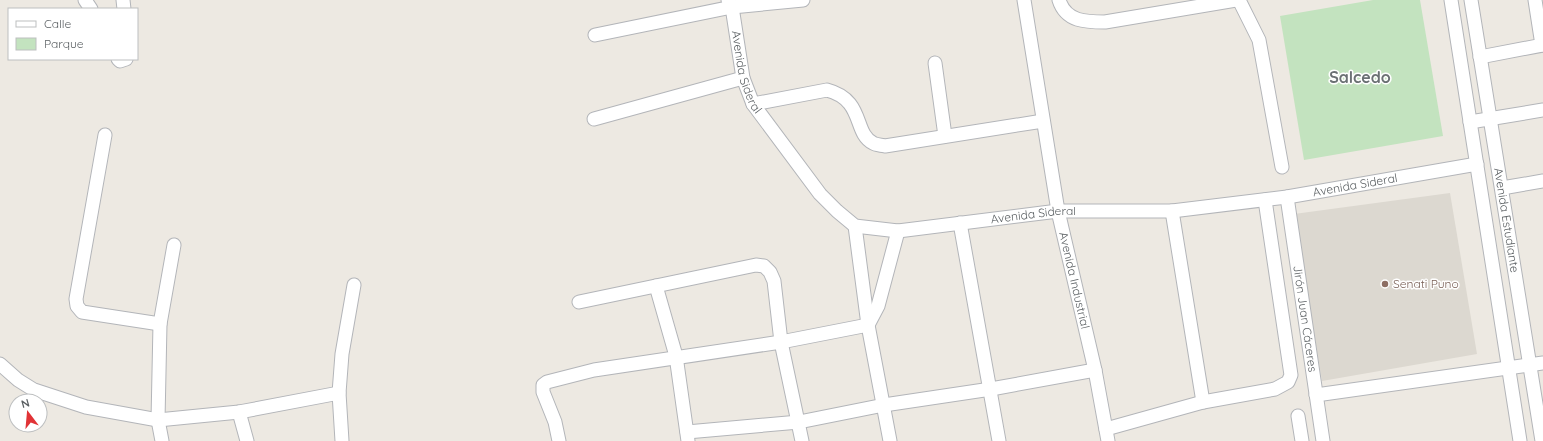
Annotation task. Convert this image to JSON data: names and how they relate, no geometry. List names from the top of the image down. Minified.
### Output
{"streets":{"street":["Avenida Sideral","Avenida Estudiante","Avenida Industrial","Jirón Juan Cáceres"]},"crossings":[["Avenida Sideral","Avenida Estudiante"],["Avenida Sideral","Avenida Industrial"],["Avenida Sideral","Jirón Juan Cáceres"]],"districts":["Salcedo"],"places":["Senati Puno"],"legend":["Calle","Parque"],"north":"top"}
